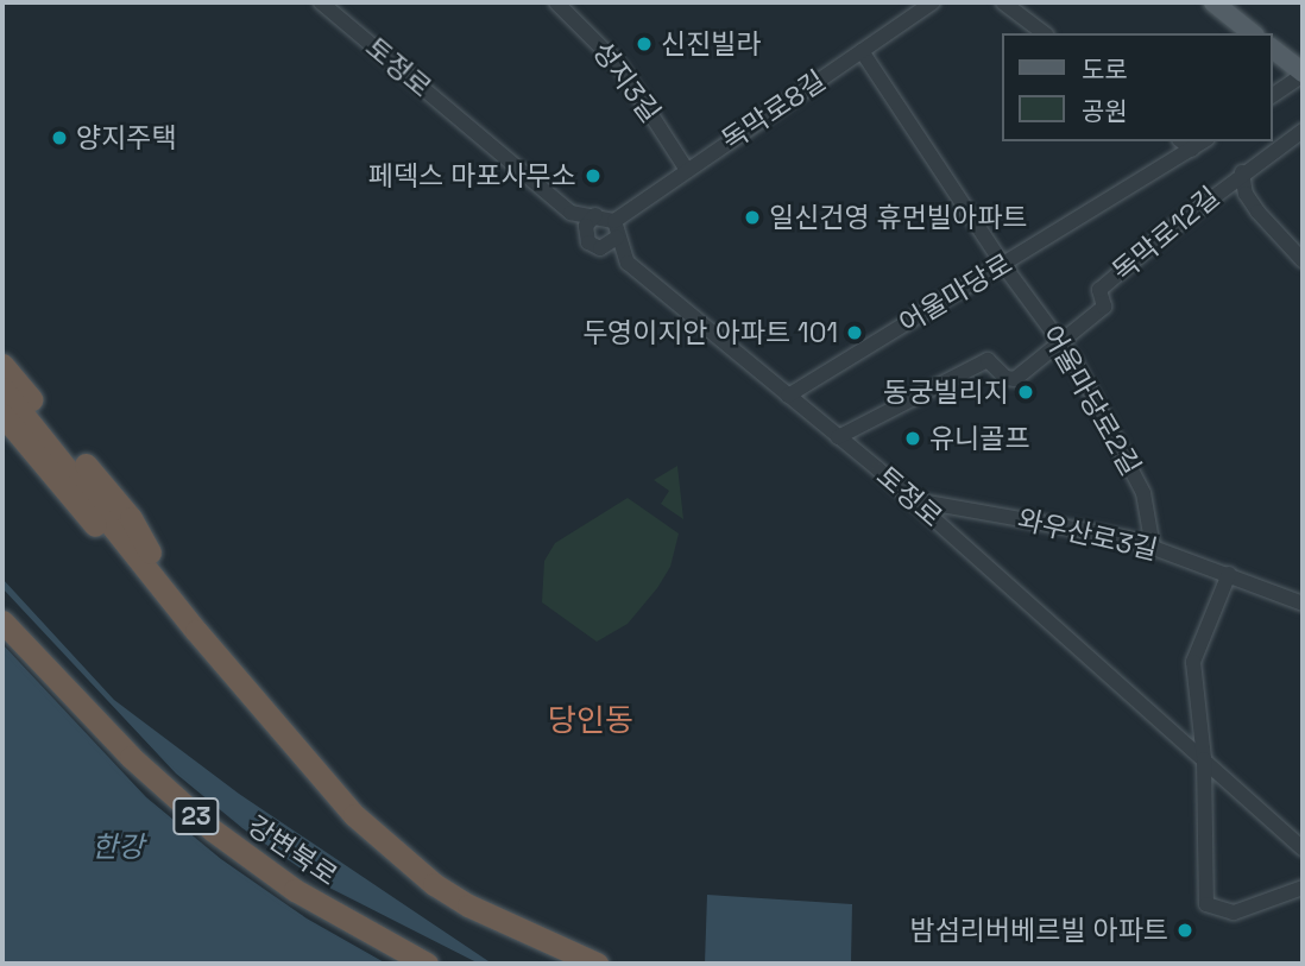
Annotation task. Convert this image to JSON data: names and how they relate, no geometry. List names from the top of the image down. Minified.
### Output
{"streets":{"highway":["23","강변북로"],"street":["토정로","성지3길","독막로8길","독막로12길","어울마당로","어울마당로2길","와우산로3길"]},"crossings":[["토정로","독막로8길"],["토정로","독막로12길"],["토정로","어울마당로"],["토정로","와우산로3길"],["성지3길","독막로8길"],["독막로8길","어울마당로2길"],["독막로12길","어울마당로2길"],["어울마당로","어울마당로2길"],["어울마당로2길","와우산로3길"]],"districts":["당인동"],"water":["한강"],"places":["신진빌라","양지주택","페덱스 마포사무소","일신건영 휴먼빌아파트","두영이지안 아파트 101","동궁빌리지","유니골프","밤섬리버베르빌 아파트"],"legend":["도로","공원"]}
